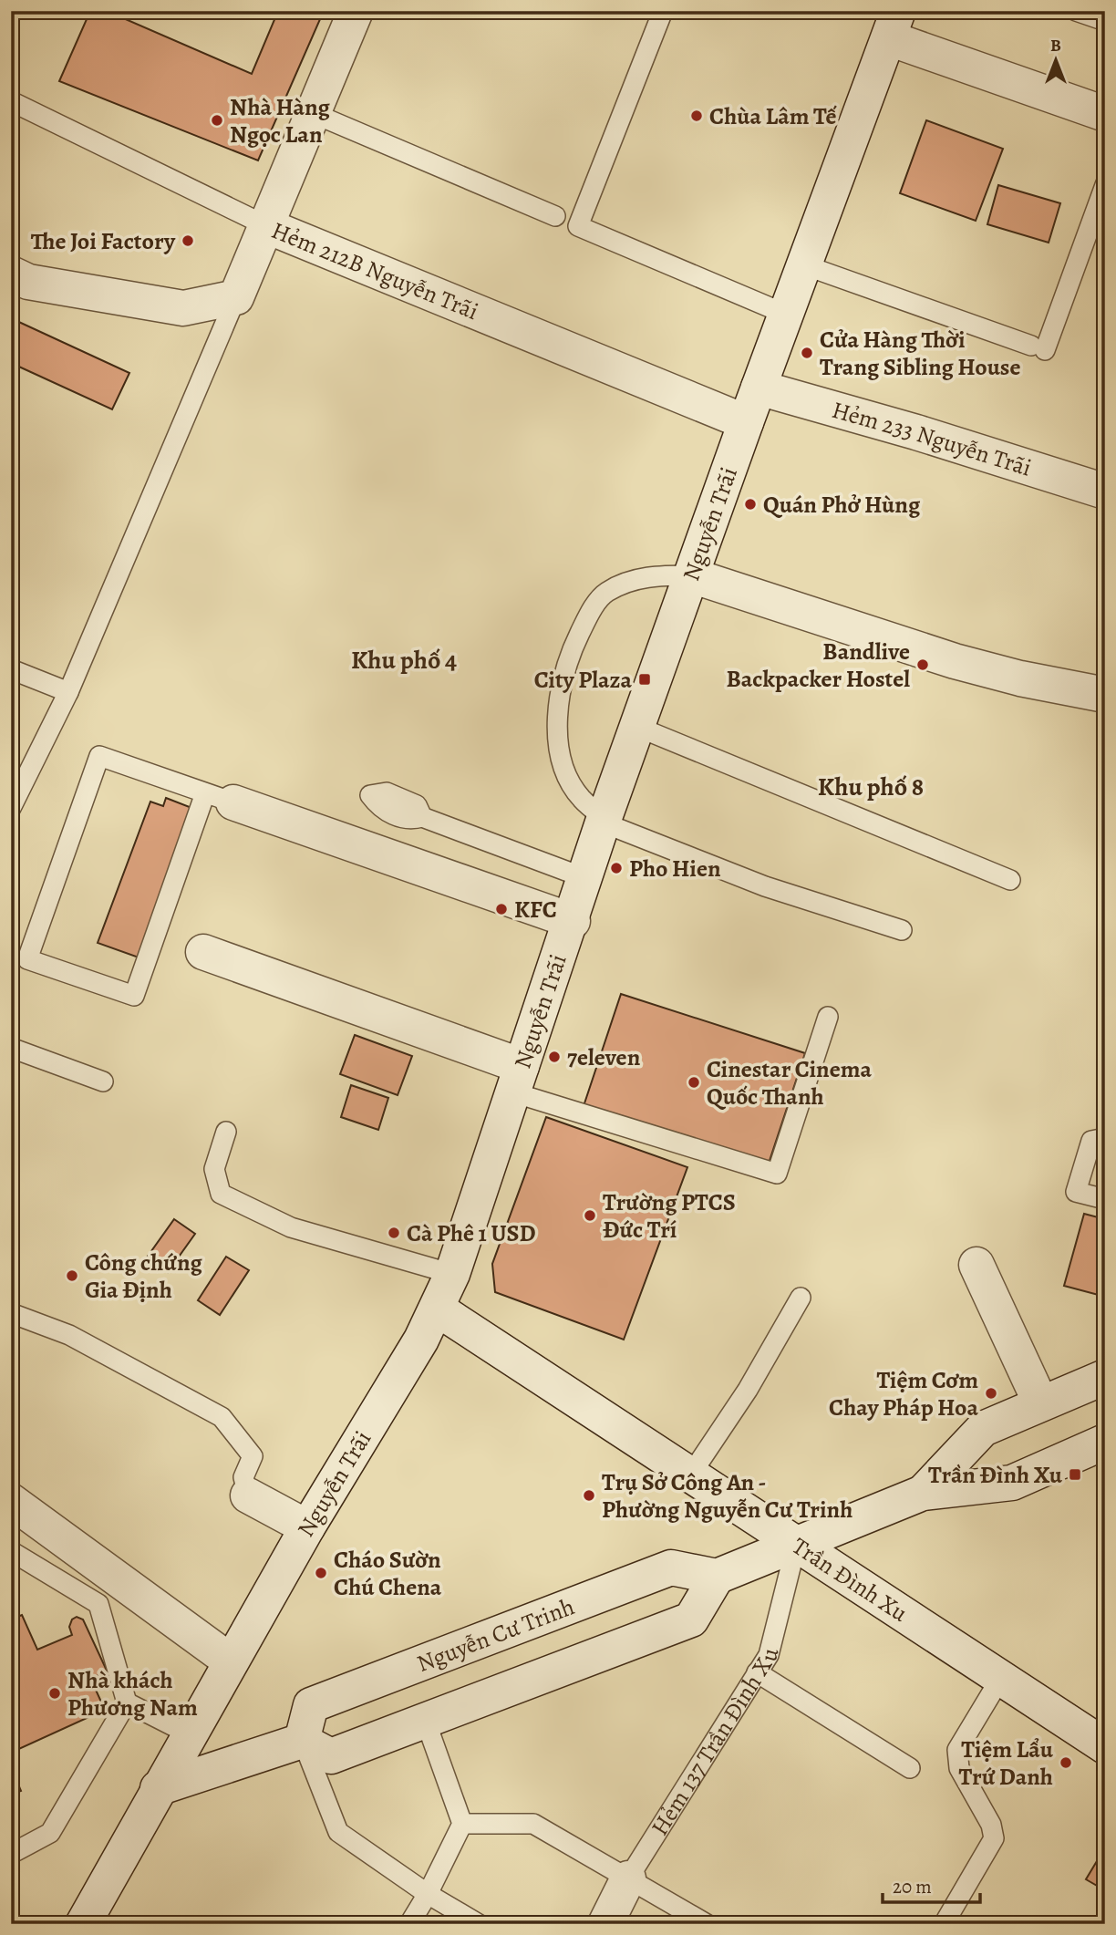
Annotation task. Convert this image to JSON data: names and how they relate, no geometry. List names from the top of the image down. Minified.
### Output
{"streets":{"street":["Hẻm 212B Nguyễn Trãi","Hẻm 233 Nguyễn Trãi","Nguyễn Trãi","Trần Ðình Xu","Nguyễn Cư Trinh","Hẻm 137 Trần Ðình Xu"]},"crossings":[["Hẻm 212B Nguyễn Trãi","Nguyễn Trãi"],["Hẻm 233 Nguyễn Trãi","Nguyễn Trãi"],["Nguyễn Trãi","Trần Ðình Xu"],["Trần Ðình Xu","Hẻm 137 Trần Ðình Xu"]],"districts":["Khu phố 4","Khu phố 8"],"places":{"other":["Chùa Lâm Tế","Nhà Hàng Ngọc Lan","The Joi Factory","Cửa Hàng Thời Trang Sibling House","Quán Phở Hùng","Bandlive Backpacker Hostel","Pho Hien","KFC","7eleven","Cinestar Cinema Quốc Thanh","Trường PTCS Đức Trí","Cà Phê 1 USD","Công chứng Gia Định","Tiệm Cơm Chay Pháp Hoa","Trụ Sở Công An - Phường Nguyễn Cư Trinh","Cháo Sườn Chú Chena","Nhà khách Phương Nam","Tiệm Lẩu Trứ Danh"],"transit":["City Plaza","Trần Đình Xu"]},"scale_bar":"20 m","north":"top"}
